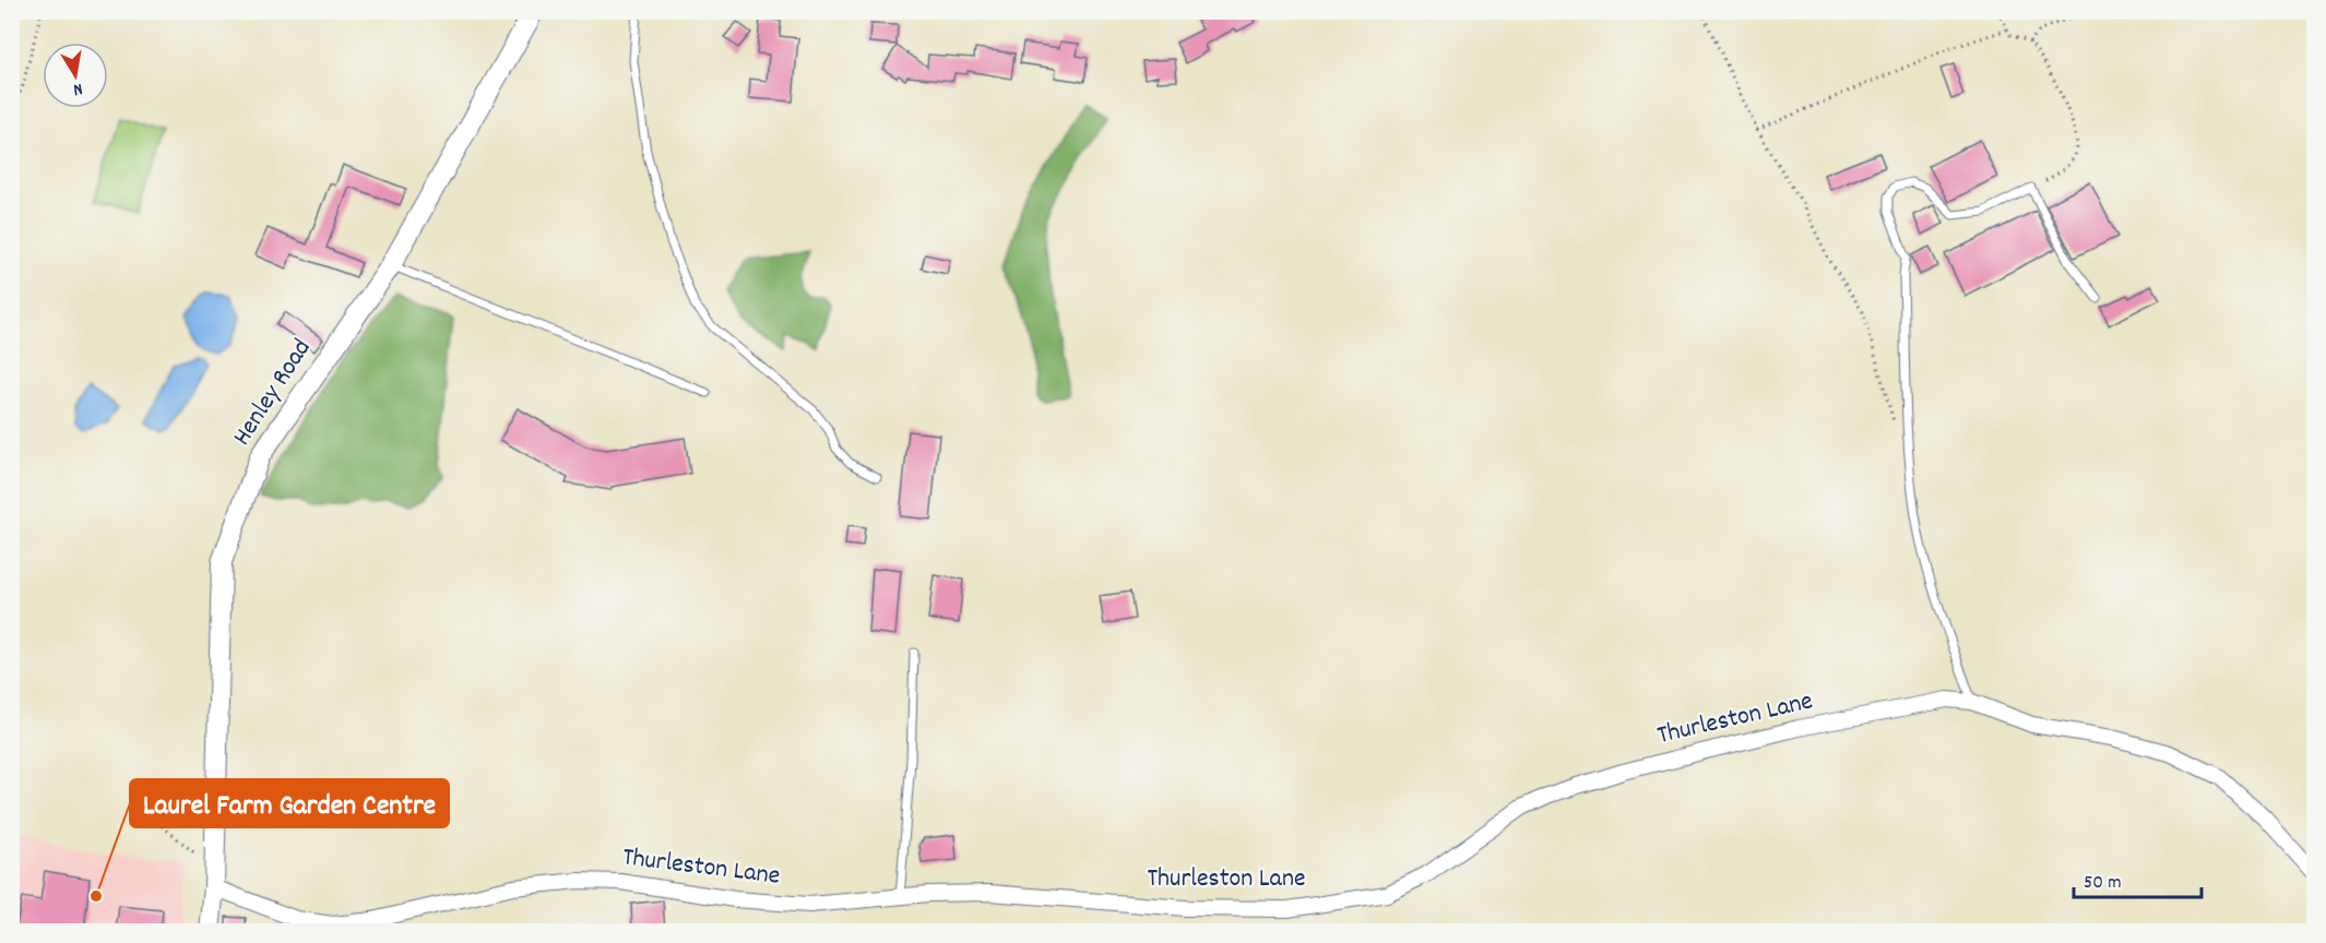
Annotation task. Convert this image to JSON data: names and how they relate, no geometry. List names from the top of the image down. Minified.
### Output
{"streets":{"street":["Henley Road","Thurleston Lane"]},"crossings":[["Henley Road","Thurleston Lane"]],"places":["Laurel Farm Garden Centre"],"scale_bar":"50 m","north":"bottom"}
